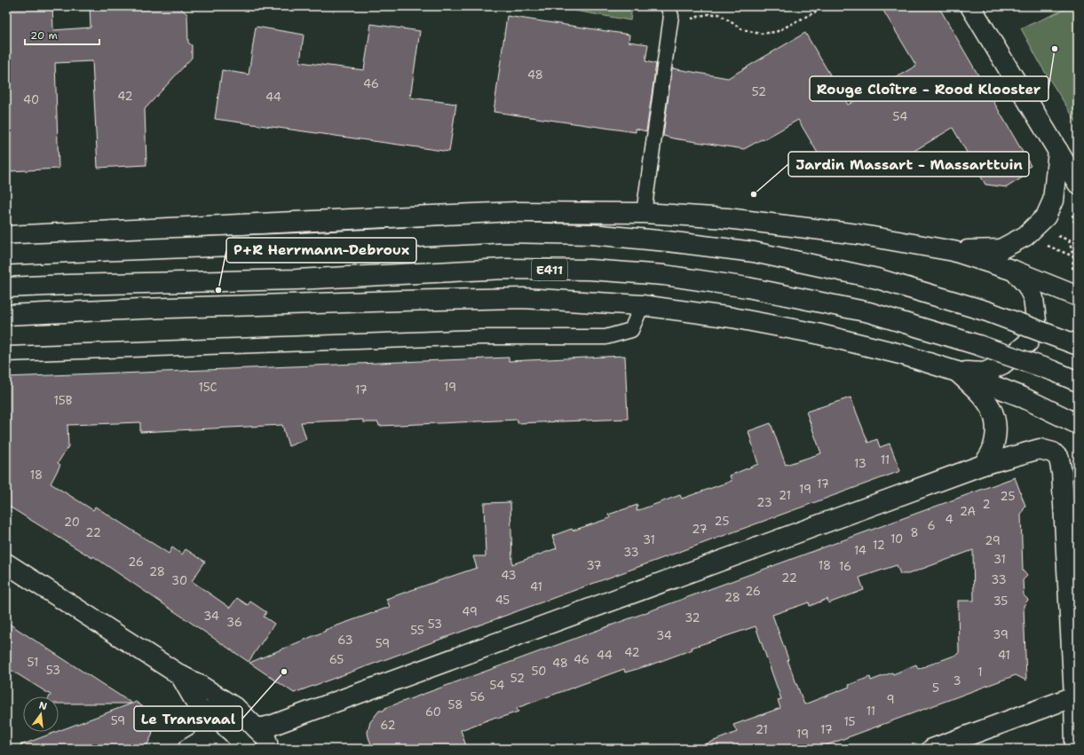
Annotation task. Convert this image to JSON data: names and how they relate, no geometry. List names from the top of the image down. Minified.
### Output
{"streets":{"main road":["E411"]},"places":["Rouge Cloître - Rood Klooster","Jardin Massart - Massarttuin","P+R Herrmann-Debroux","Le Transvaal"],"house_numbers":["48","46","52","42","44","40","54","15C","19","17","15B","11","13","18","17","19","21","25","23","2","2A","4","25","20","6","27","22","8","10","31","29","12","14","33","31","26","37","18","16","28","43","22","33","30","41","26","28","45","35","49","34","32","36","53","55","39","34","63","59","42","44","41","65","46","51","48","53","50","1","52","3","54","5","56","9","58","11","60","59","15","62","21","17","19"],"scale_bar":"20 m","north":"top"}
